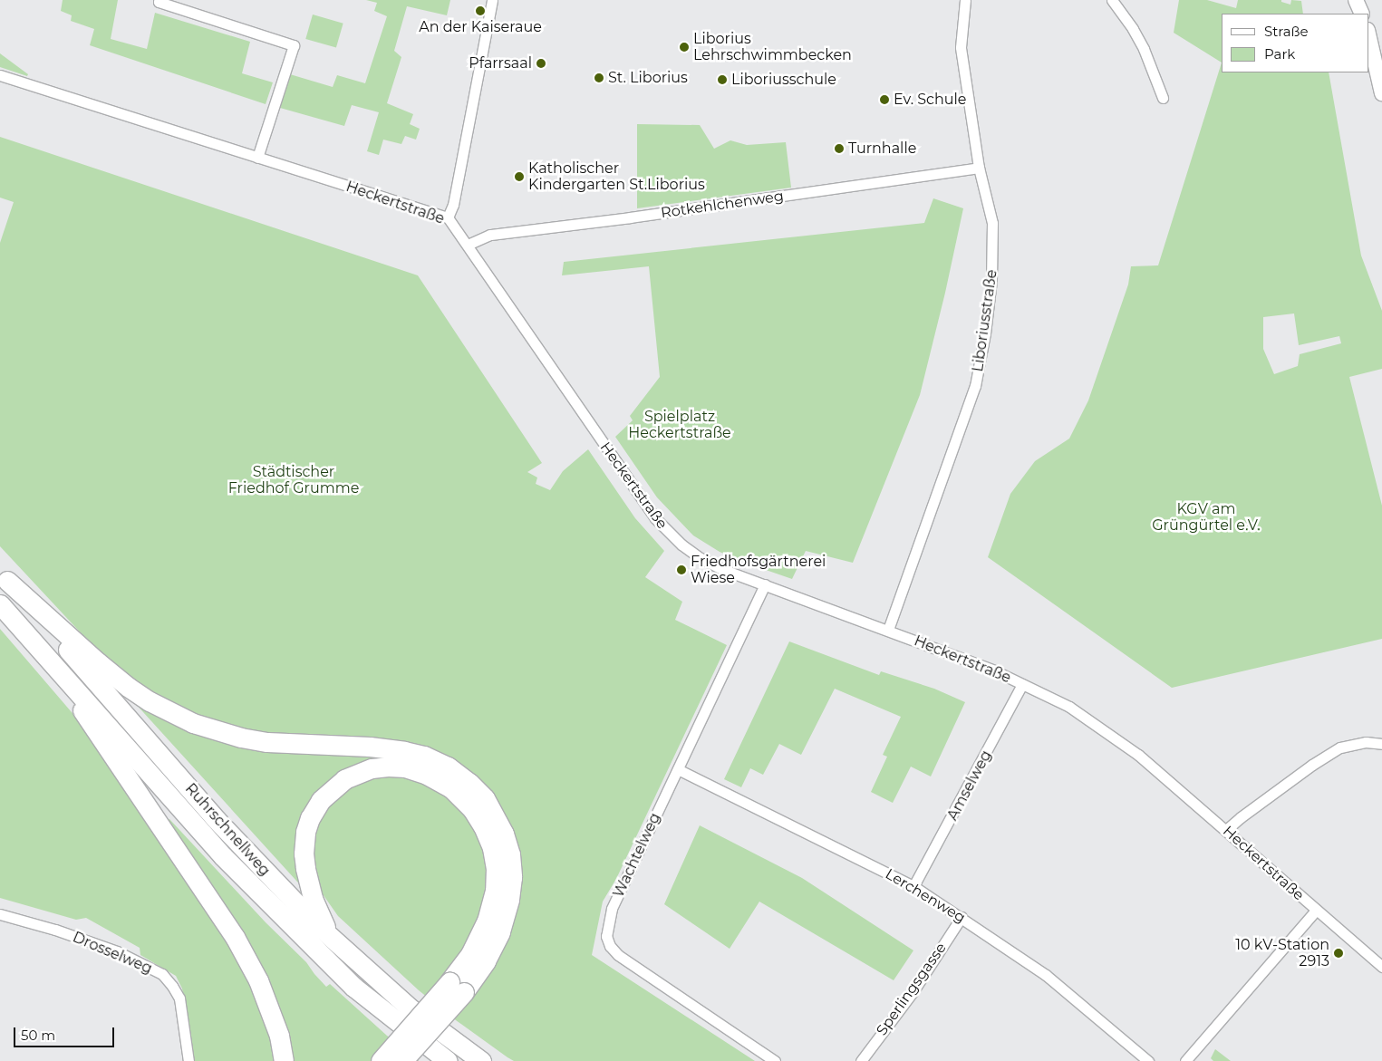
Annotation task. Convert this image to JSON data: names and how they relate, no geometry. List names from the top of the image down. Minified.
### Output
{"streets":{"highway":["Ruhrschnellweg"],"street":["Heckertstraße","Rotkehlchenweg","Liboriusstraße","Amselweg","Wachtelweg","Lerchenweg","Drosselweg","Sperlingsgasse"]},"crossings":[["Heckertstraße","Rotkehlchenweg"],["Heckertstraße","Liboriusstraße"],["Heckertstraße","Amselweg"],["Heckertstraße","Wachtelweg"],["Rotkehlchenweg","Liboriusstraße"],["Amselweg","Lerchenweg"],["Wachtelweg","Lerchenweg"],["Lerchenweg","Sperlingsgasse"]],"parks":["Spielplatz Heckertstraße","Städtischer Friedhof Grumme","KGV am Grüngürtel e.V."],"places":["An der Kaiseraue","Liborius Lehrschwimmbecken","Pfarrsaal","St. Liborius","Liboriusschule","Ev. Schule","Turnhalle","Katholischer Kindergarten St.Liborius","Friedhofsgärtnerei Wiese","10 kV-Station 2913"],"legend":["Straße","Park"],"scale_bar":"50 m"}
